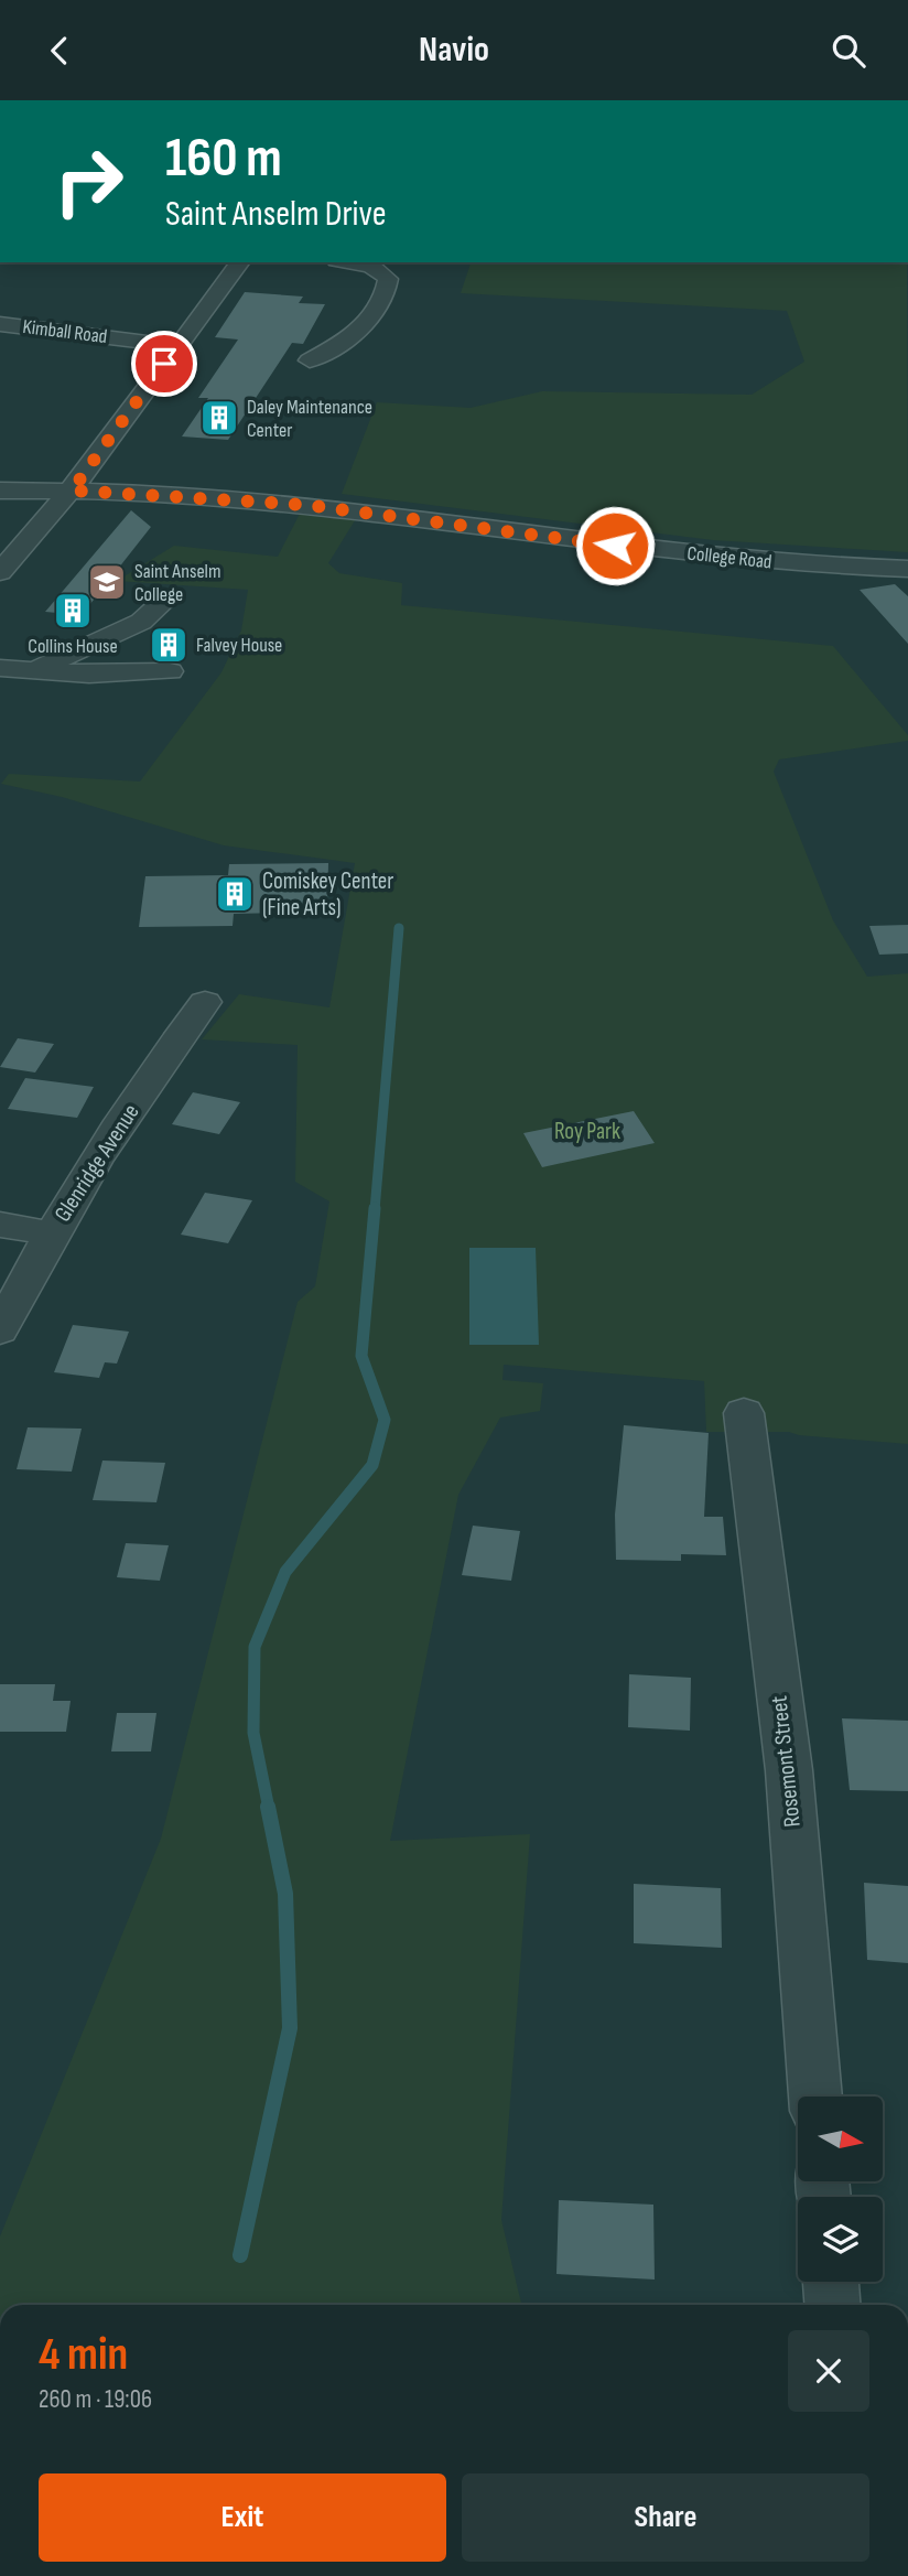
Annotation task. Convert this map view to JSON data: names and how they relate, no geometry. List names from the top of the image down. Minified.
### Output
{"streets":{"street":["Kimball Road","College Road","Glenridge Avenue","Rosemont Street"]},"parks":["Roy Park"],"places":{"building":["Daley Maintenance Center","Collins House","Falvey House","Comiskey Center (Fine Arts)"],"school or university":["Saint Anselm College"]},"north":"right","page":{"header":"Navio","turn":["160 m","Saint Anselm Drive"],"heading":["4 min","260 m · 19:06"],"buttons":["Exit","Share"]}}
